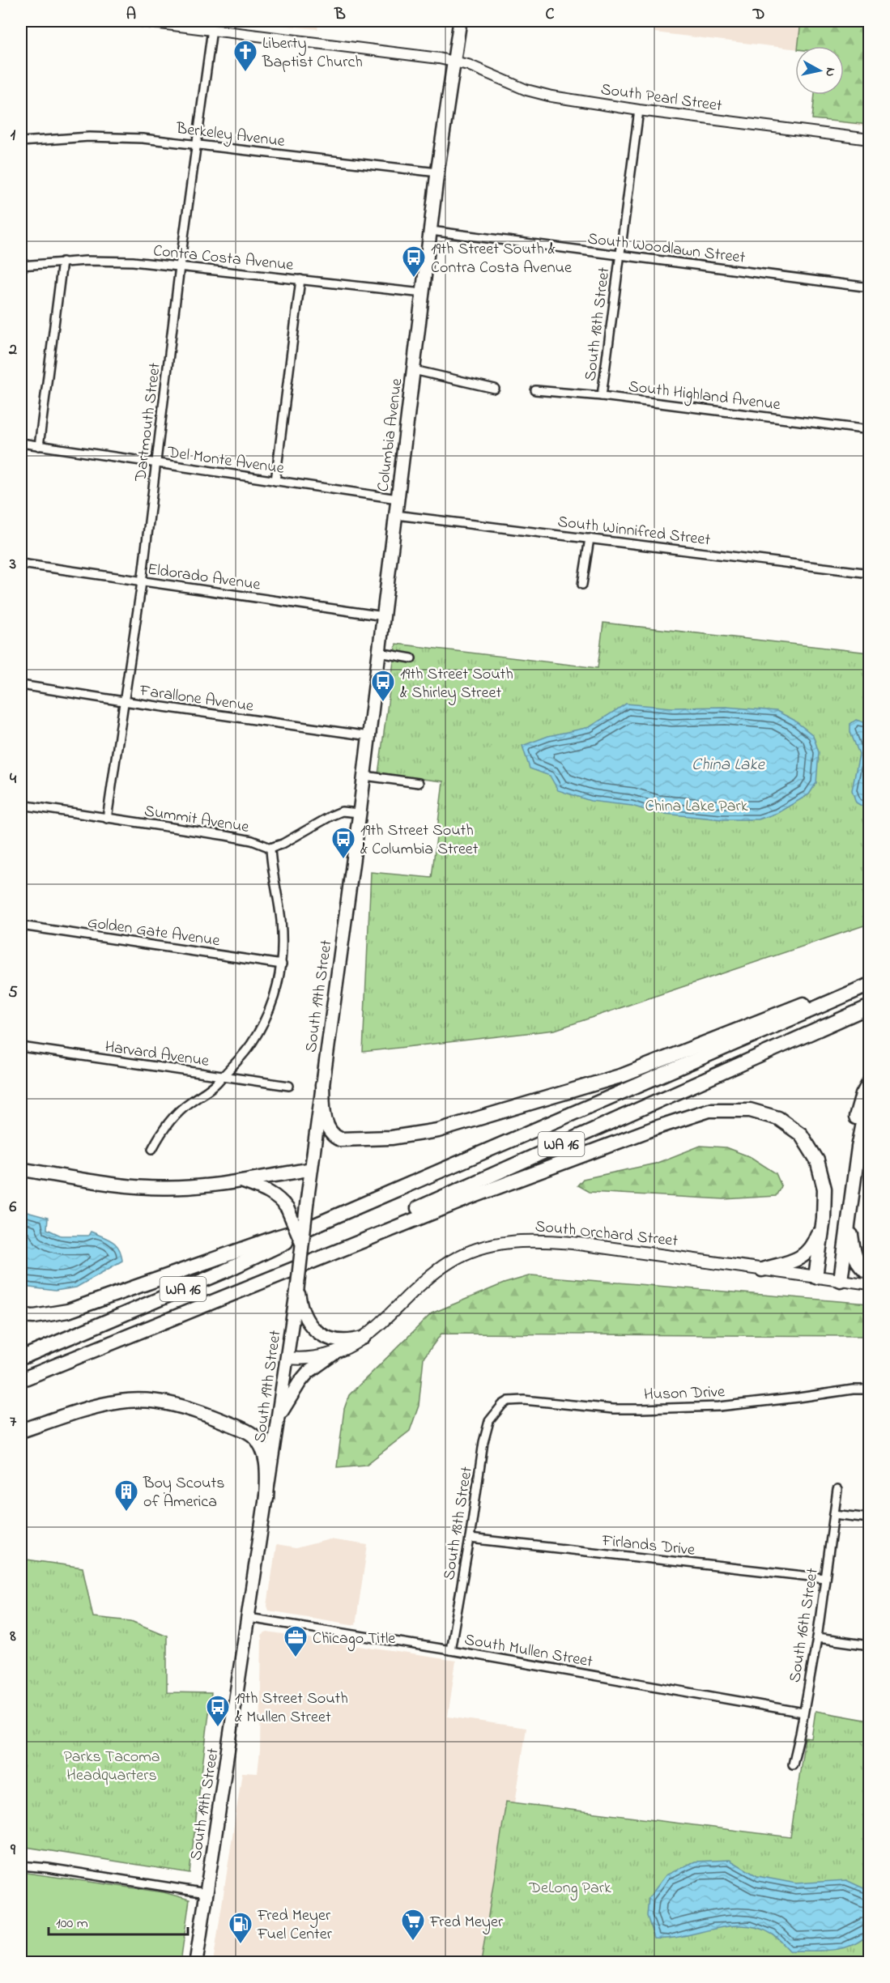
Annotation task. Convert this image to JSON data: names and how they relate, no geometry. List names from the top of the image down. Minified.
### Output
{"streets":{"highway":["WA 16"],"main road":["Columbia Avenue","South 19th Street","South Orchard Street"],"street":["South Pearl Street","Berkeley Avenue","South Woodlawn Street","Contra Costa Avenue","South 18th Street","South Highland Avenue","Dartmouth Street","Del Monte Avenue","South Winnifred Street","Eldorado Avenue","Farallone Avenue","Summit Avenue","Golden Gate Avenue","Harvard Avenue","Huson Drive","Firlands Drive","South 16th Street","South Mullen Street"]},"crossings":[["South Pearl Street","South 18th Street"],["South Pearl Street","Dartmouth Street"],["South Pearl Street","Columbia Avenue"],["Berkeley Avenue","Dartmouth Street"],["Berkeley Avenue","Columbia Avenue"],["South Woodlawn Street","South 18th Street"],["South Woodlawn Street","Columbia Avenue"],["Contra Costa Avenue","Dartmouth Street"],["Contra Costa Avenue","Columbia Avenue"],["South 18th Street","South Highland Avenue"],["South 18th Street","Huson Drive"],["South 18th Street","Firlands Drive"],["South 18th Street","South Mullen Street"],["Dartmouth Street","Del Monte Avenue"],["Dartmouth Street","Eldorado Avenue"],["Dartmouth Street","Farallone Avenue"],["Dartmouth Street","Summit Avenue"],["Columbia Avenue","Del Monte Avenue"],["Columbia Avenue","South Winnifred Street"],["Columbia Avenue","Eldorado Avenue"],["Columbia Avenue","Farallone Avenue"],["Columbia Avenue","South 19th Street"],["South 19th Street","South Orchard Street"],["South 19th Street","South Mullen Street"],["Firlands Drive","South 16th Street"],["South 16th Street","South Mullen Street"]],"water":["China Lake"],"parks":["China Lake Park","Parks Tacoma Headquarters","DeLong Park"],"places":{"church":["Liberty Baptist Church"],"bus stop":["19th Street South & Contra Costa Avenue","19th Street South & Shirley Street","19th Street South & Columbia Street","19th Street South & Mullen Street"],"building":["Boy Scouts of America"],"office":["Chicago Title"],"supermarket":["Fred Meyer"],"fuel station":["Fred Meyer Fuel Center"]},"scale_bar":"100 m","north":"right","grid":{"columns":["A","B","C","D"],"rows":["1","2","3","4","5","6","7","8","9"]}}
